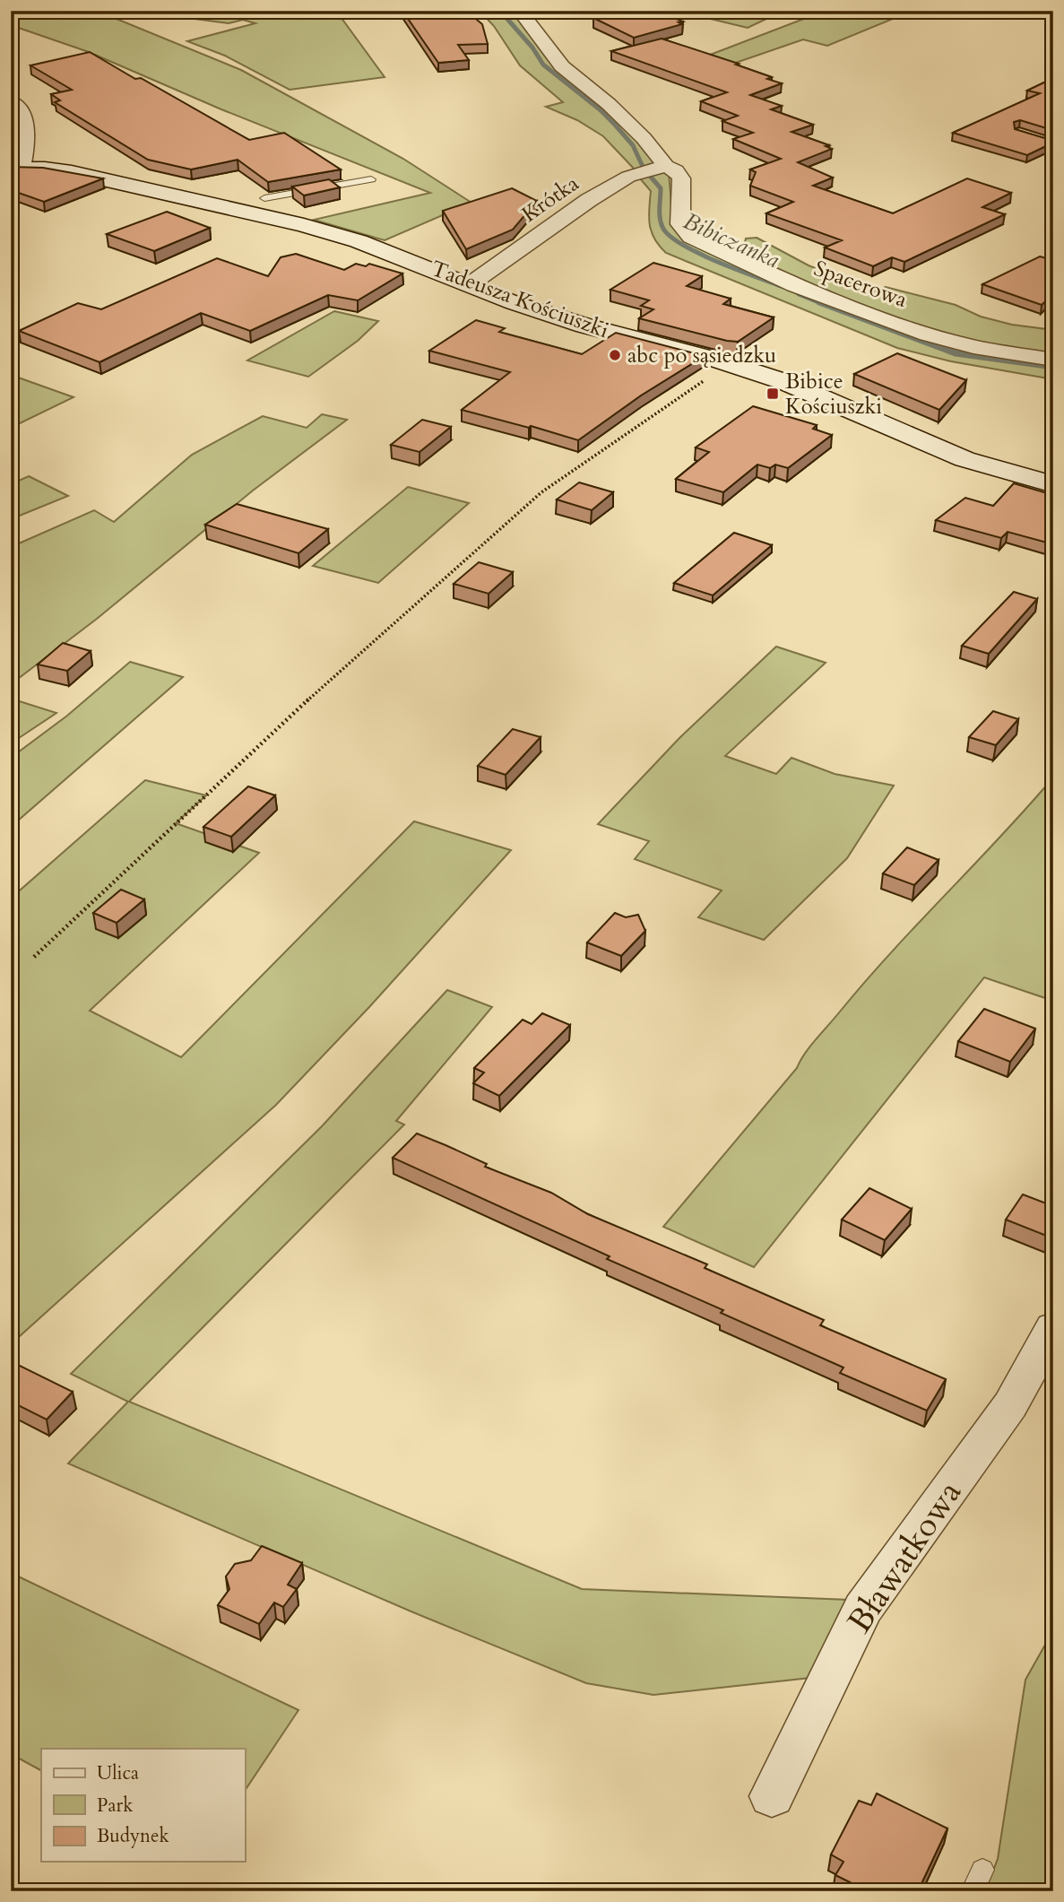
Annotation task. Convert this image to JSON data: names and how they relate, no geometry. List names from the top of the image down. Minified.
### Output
{"streets":{"street":["Krótka","Spacerowa","Tadeusza Kościuszki","Bławatkowa"]},"crossings":[["Krótka","Spacerowa"],["Krótka","Tadeusza Kościuszki"]],"water":["Bibiczanka"],"places":{"other":["abc po sąsiedzku"],"transit":["Bibice Kościuszki"]},"legend":["Ulica","Park","Budynek"]}
